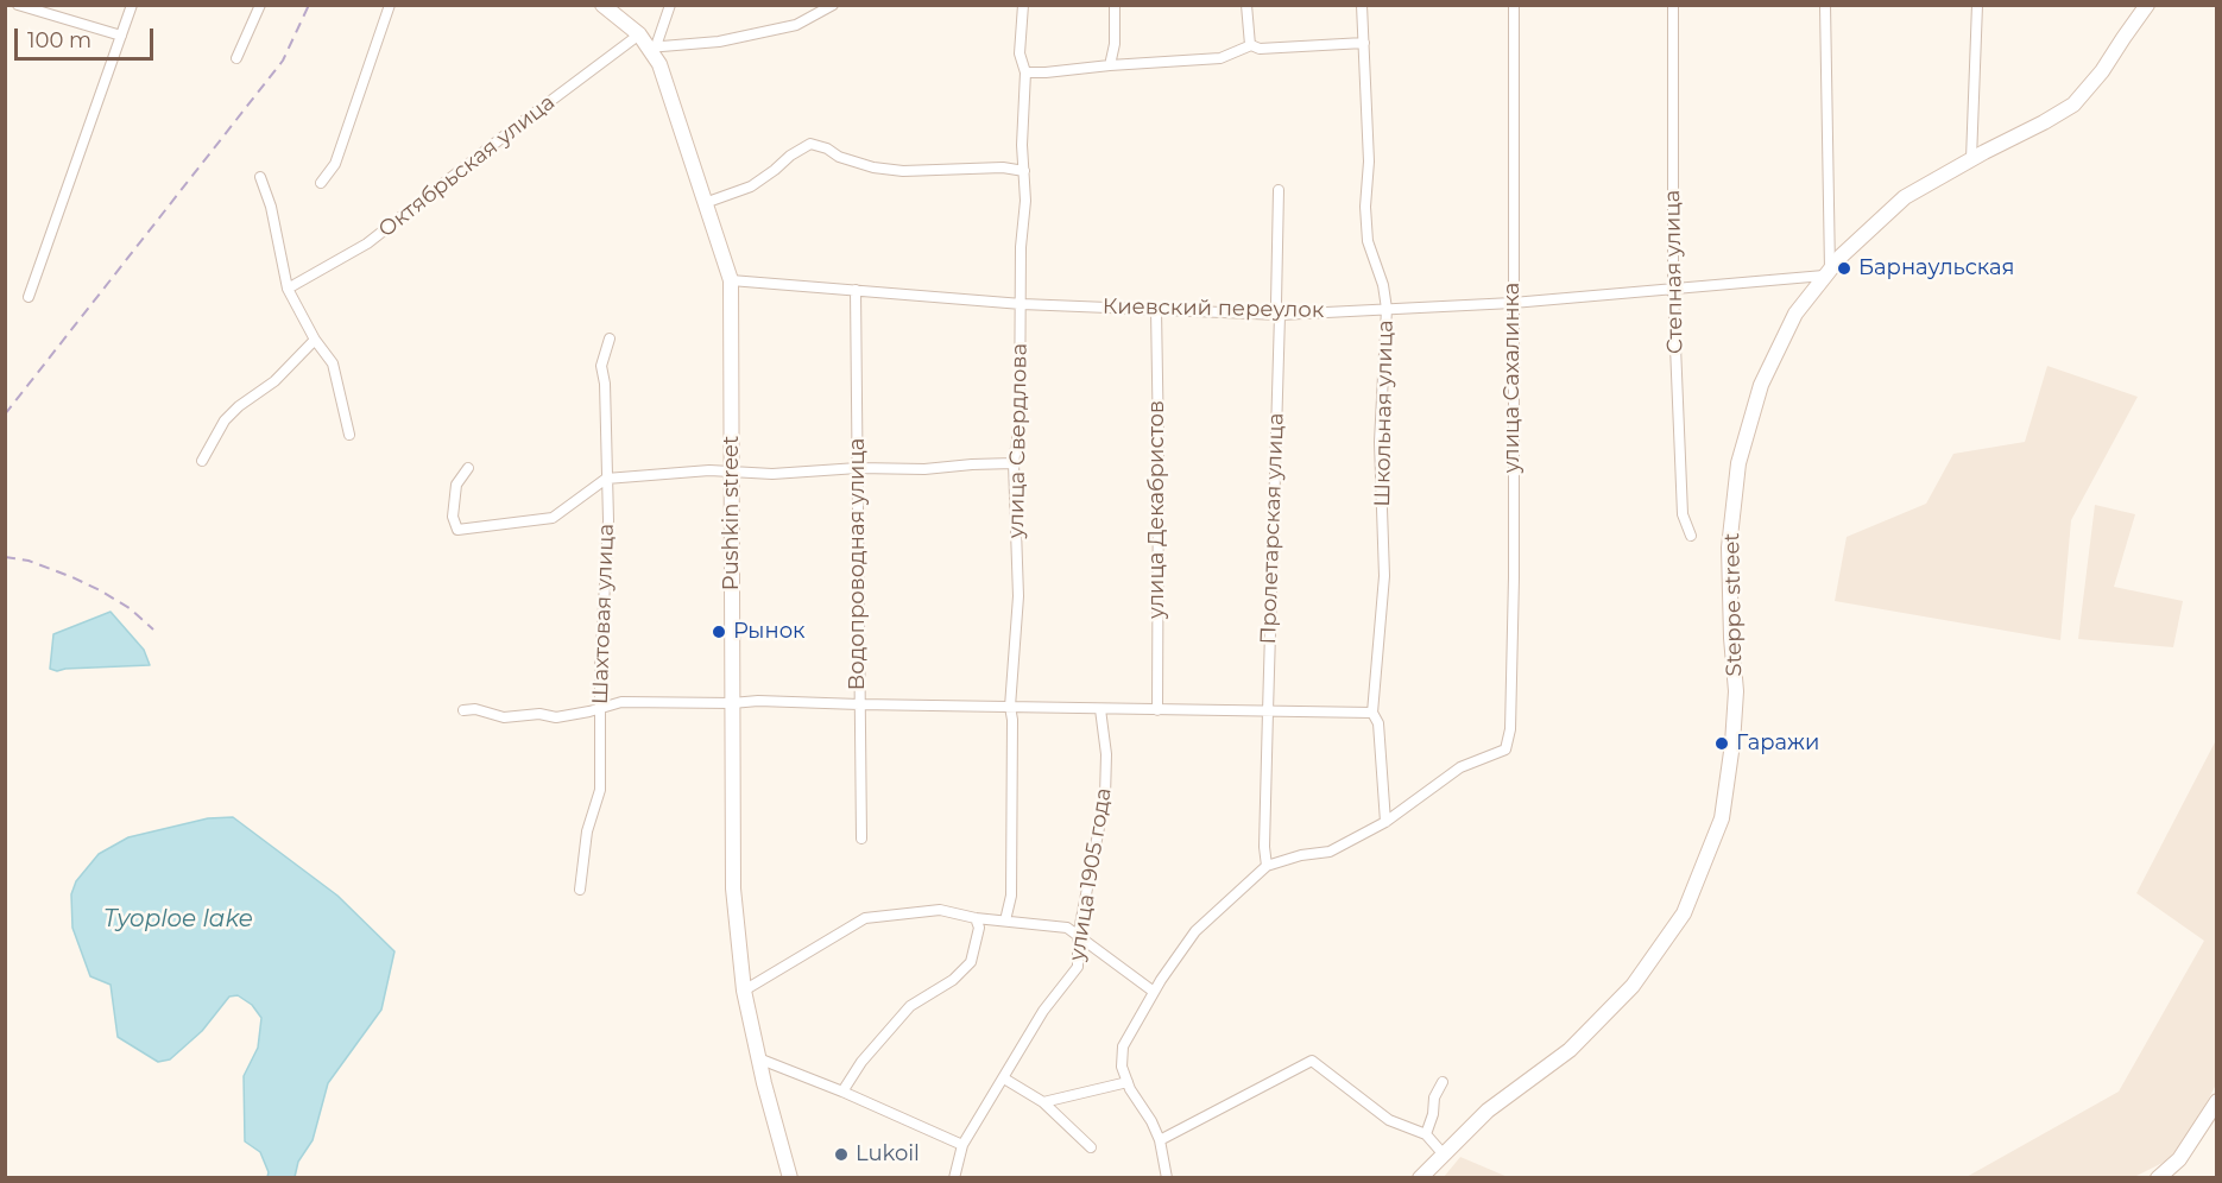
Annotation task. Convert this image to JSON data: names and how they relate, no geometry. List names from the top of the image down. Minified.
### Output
{"streets":{"main road":["Pushkin street","Steppe street"],"street":["Октябрьская улица","Степная улица","Киевский переулок","улица Сахалинка","Школьная улица","улица Свердлова","улица Декабристов","Пролетарская улица","Водопроводная улица","Шахтовая улица","улица 1905 года"]},"crossings":[["Октябрьская улица","Pushkin street"],["Степная улица","Киевский переулок"],["Киевский переулок","улица Сахалинка"],["Киевский переулок","Школьная улица"],["Киевский переулок","улица Свердлова"],["Киевский переулок","улица Декабристов"],["Киевский переулок","Pushkin street"],["Киевский переулок","Пролетарская улица"],["Киевский переулок","Водопроводная улица"],["Киевский переулок","Steppe street"],["улица Сахалинка","Школьная улица"]],"water":["Tyoploe lake"],"places":["Барнаульская","Рынок","Гаражи","Lukoil"],"scale_bar":"100 m"}
